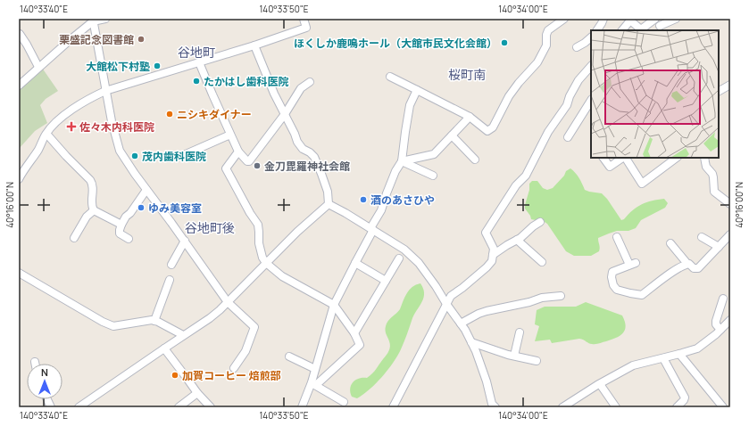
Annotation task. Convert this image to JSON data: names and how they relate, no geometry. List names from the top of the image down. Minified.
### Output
{"districts":["谷地町","桜町南","谷地町後"],"places":{"other":["栗盛記念図書館","ほくしか鹿鳴ホール（大館市民文化会館）","大館松下村塾","たかはし歯科医院","ニシキダイナー","茂内歯科医院","金刀毘羅神社会館","酒のあさひや","ゆみ美容室","加賀コーヒー 焙煎部"],"health":["佐々木内科医院"]},"north":"top","coordinates":["140°33'40\"E","140°33'50\"E","140°34'00\"E","40°16'00\"N"]}
